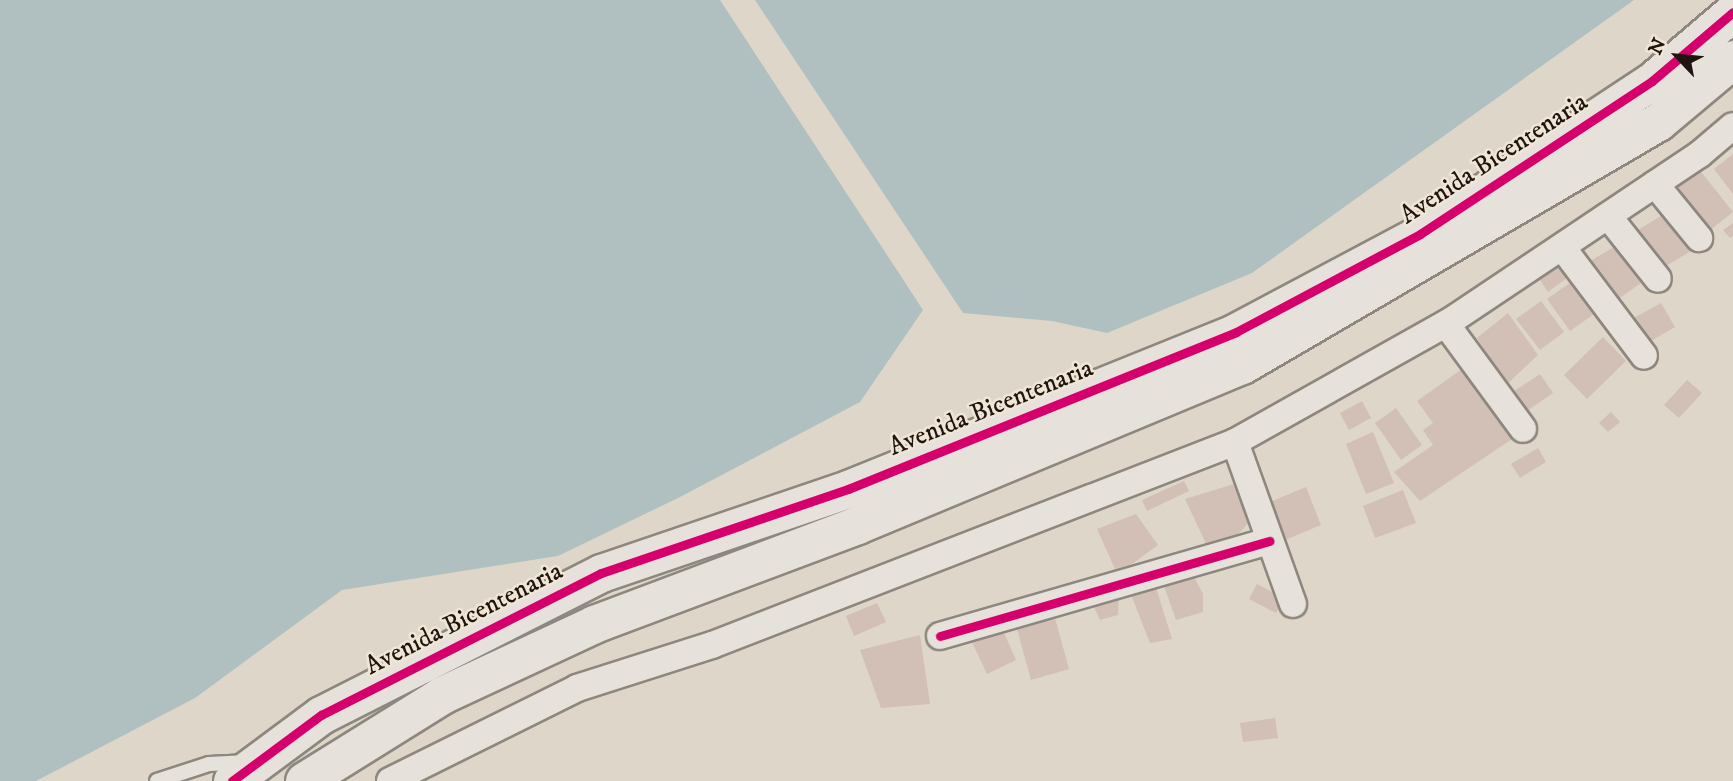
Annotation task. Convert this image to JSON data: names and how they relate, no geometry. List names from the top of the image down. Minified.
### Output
{"streets":{"street":["Avenida Bicentenaria"]},"north":"top left"}
